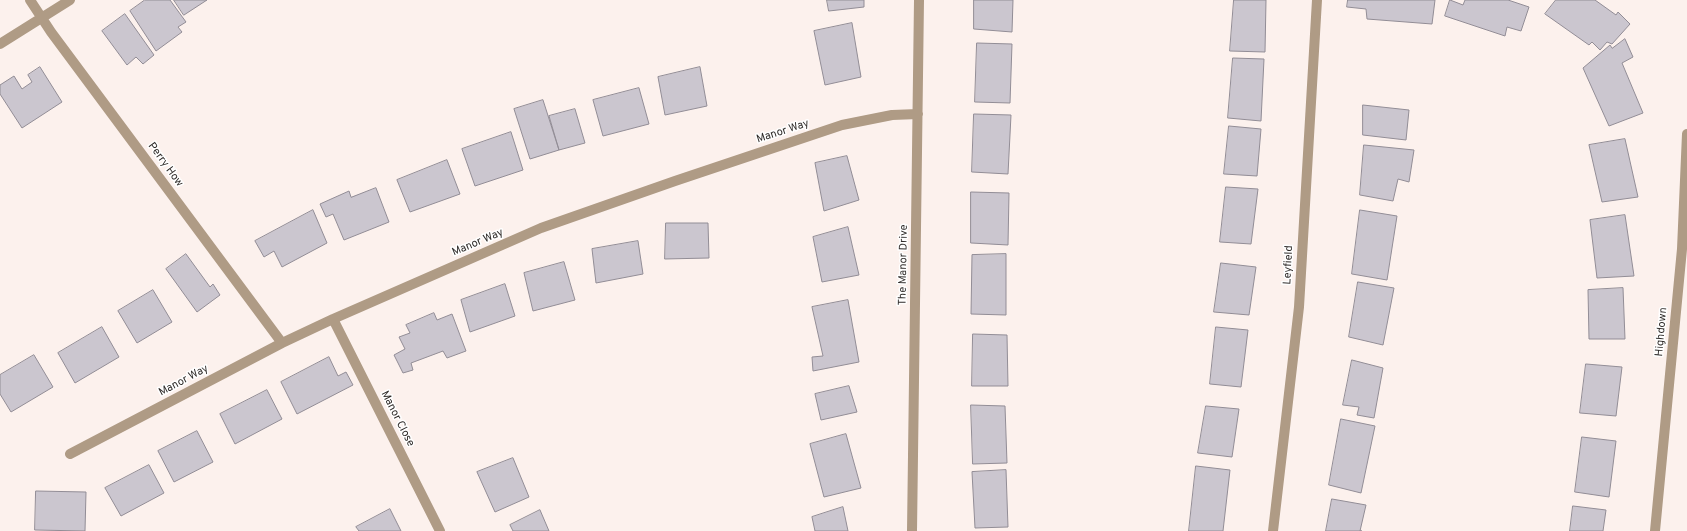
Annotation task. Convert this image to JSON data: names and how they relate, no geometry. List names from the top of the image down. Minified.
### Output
{"streets":{"street":["Manor Way","Perry How","The Manor Drive","Leyfield","Highdown","Manor Close"]},"crossings":[["Manor Way","Perry How"],["Manor Way","The Manor Drive"],["Manor Way","Manor Close"]]}
